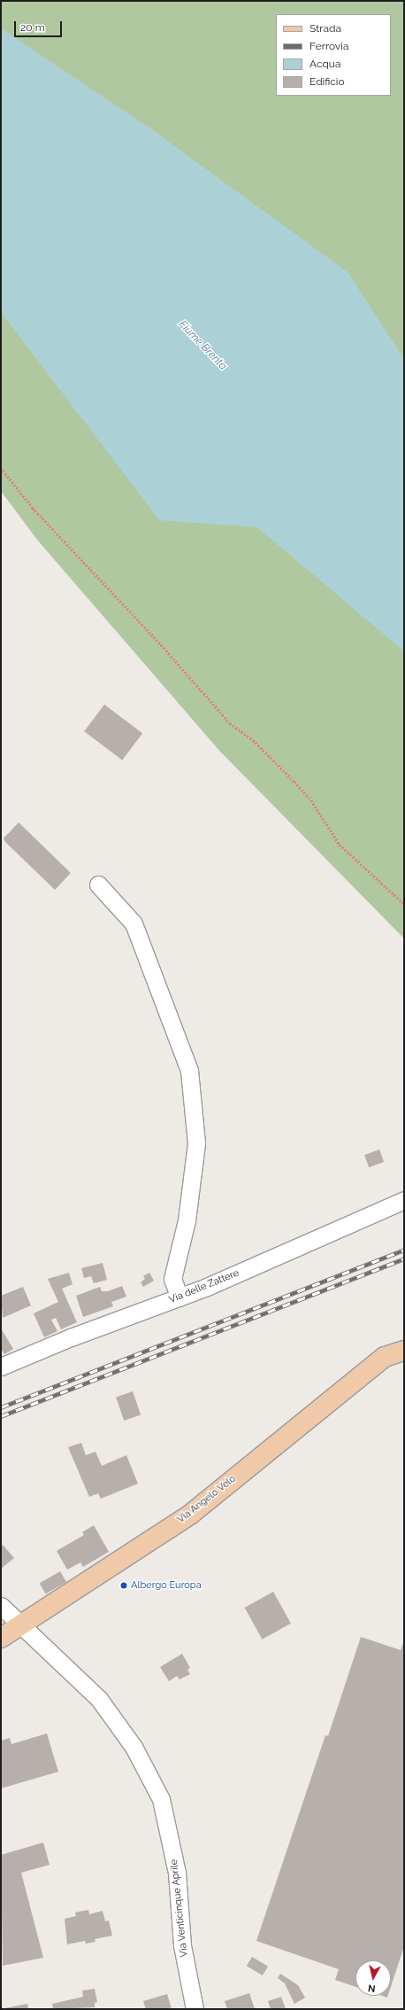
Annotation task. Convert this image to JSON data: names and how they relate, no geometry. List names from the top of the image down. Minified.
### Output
{"streets":{"main road":["Via Angelo Velo"],"street":["Via delle Zattere","Via Venticinque Aprile"]},"crossings":[["Via Angelo Velo","Via Venticinque Aprile"]],"water":["Fiume Brenta"],"places":["Albergo Europa"],"legend":["Strada","Ferrovia","Acqua","Edificio"],"scale_bar":"20 m","north":"bottom"}
